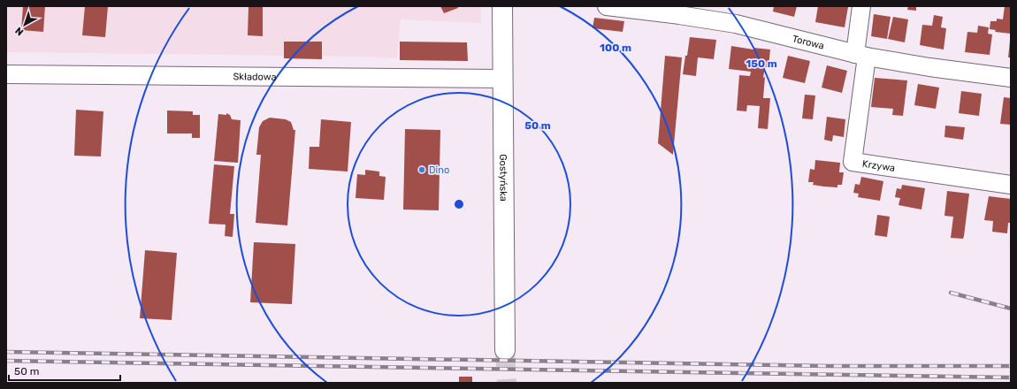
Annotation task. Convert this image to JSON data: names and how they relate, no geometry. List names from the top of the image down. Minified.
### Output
{"streets":{"main road":["Gostyńska"],"street":["Torowa","Składowa","Krzywa"]},"crossings":[["Torowa","Krzywa"],["Składowa","Gostyńska"]],"places":["Dino"],"scale_bar":"50 m","north":"bottom left","rings":["100 m","150 m","50 m"]}
